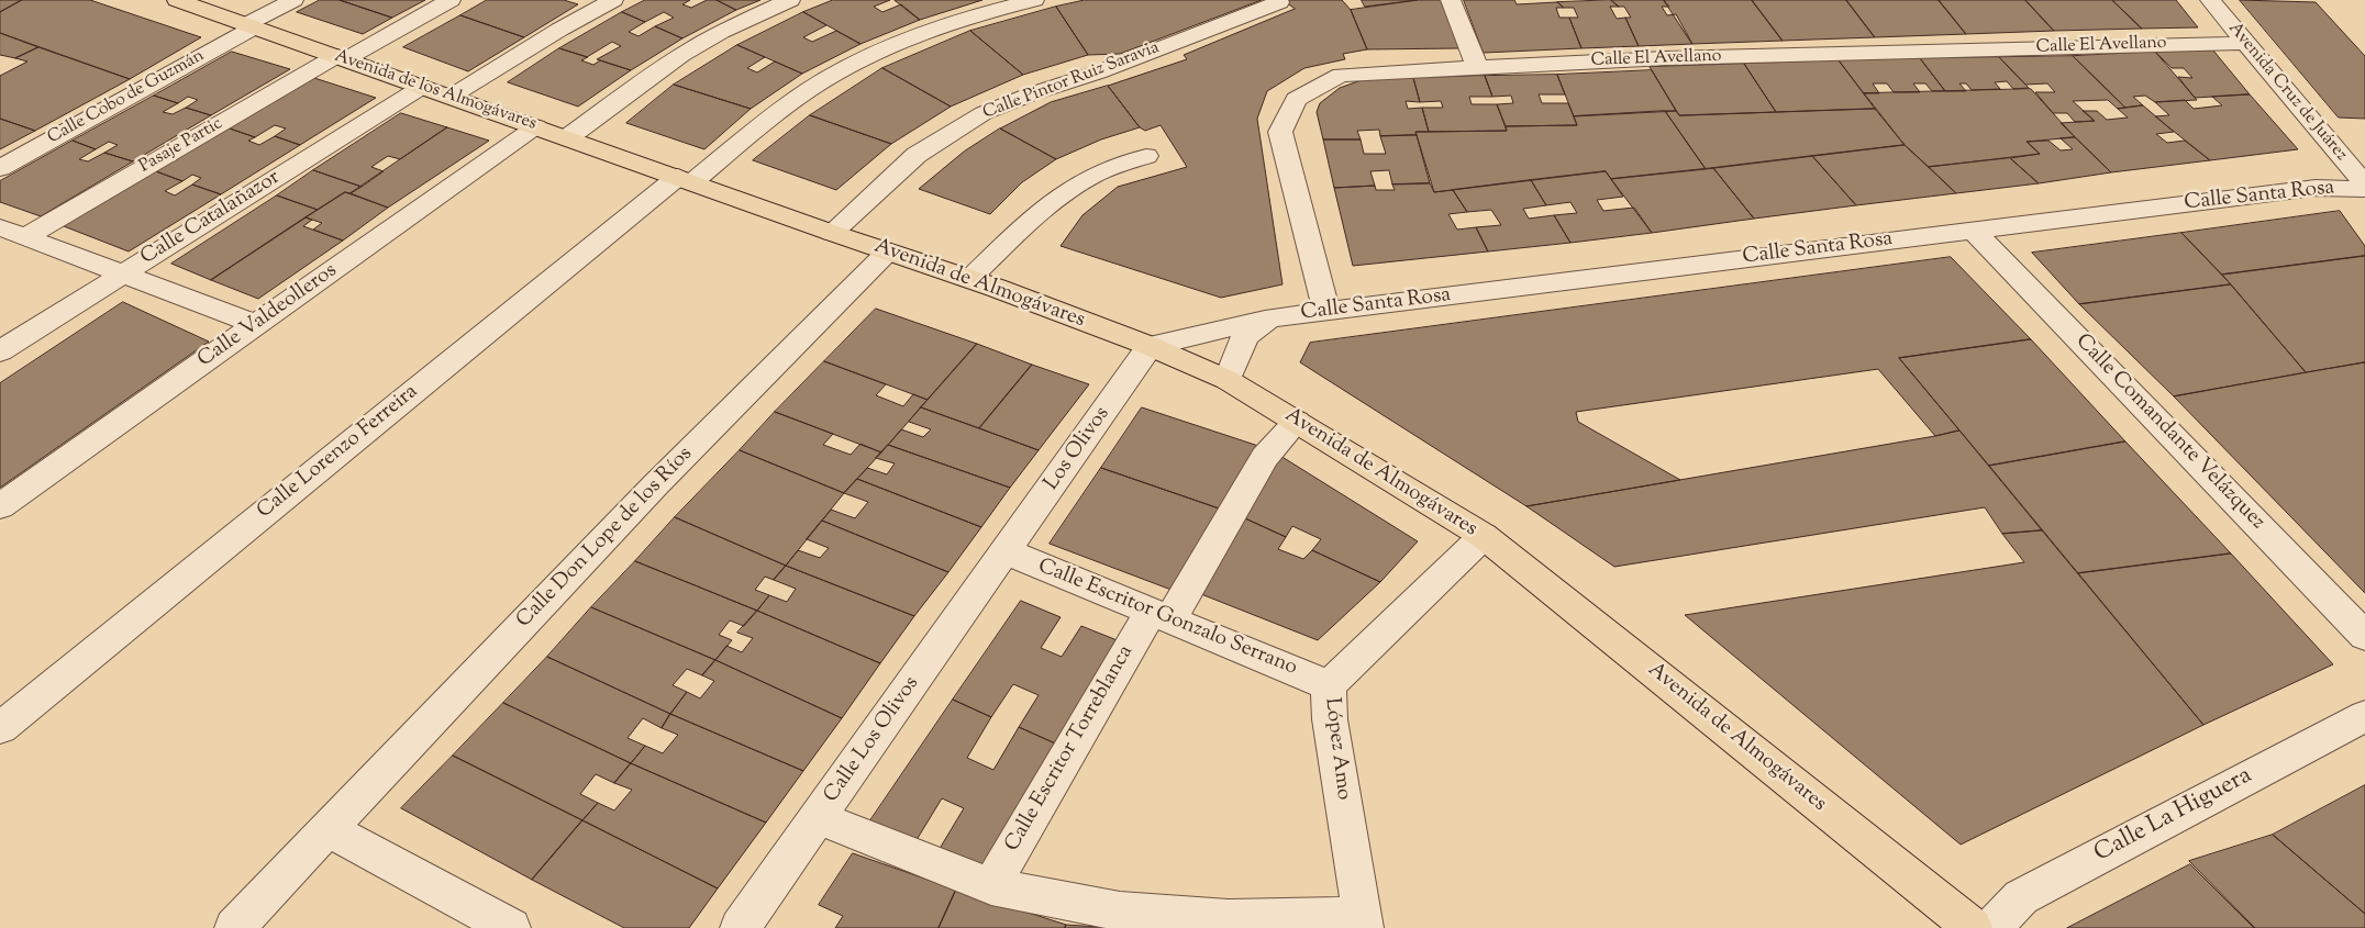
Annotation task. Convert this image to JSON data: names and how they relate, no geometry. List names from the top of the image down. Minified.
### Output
{"streets":{"main road":["Avenida de los Almogávares","Avenida de Almogávares"],"street":["Calle El Avellano","Calle Pintor Ruiz Saravia","Avenida Cruz de Juárez","Calle Cobo de Guzmán","Pasaje Partic","Calle Santa Rosa","Calle Catalañazor","Calle Valdeolleros","Calle Comandante Velázquez","Los Olivos","Calle Lorenzo Ferreira","Calle Don Lope de los Ríos","Calle Escritor Gonzalo Serrano","Calle Los Olivos","Calle Escritor Torreblanca","López Amo","Calle La Higuera"]},"crossings":[["Calle El Avellano","Avenida Cruz de Juárez"],["Calle El Avellano","Calle Santa Rosa"],["Calle Pintor Ruiz Saravia","Avenida de Almogávares"],["Avenida de los Almogávares","Calle Cobo de Guzmán"],["Avenida de los Almogávares","Pasaje Partic"],["Avenida de los Almogávares","Calle Catalañazor"],["Avenida de los Almogávares","Avenida de Almogávares"],["Avenida de los Almogávares","Calle Valdeolleros"],["Avenida de los Almogávares","Calle Lorenzo Ferreira"],["Calle Santa Rosa","Avenida de Almogávares"],["Calle Santa Rosa","Calle Comandante Velázquez"],["Calle Santa Rosa","Los Olivos"],["Avenida de Almogávares","Los Olivos"],["Avenida de Almogávares","Calle Lorenzo Ferreira"],["Avenida de Almogávares","Calle Don Lope de los Ríos"],["Avenida de Almogávares","Calle Escritor Torreblanca"],["Avenida de Almogávares","López Amo"],["Los Olivos","Calle Escritor Gonzalo Serrano"],["Los Olivos","Calle Los Olivos"],["Calle Escritor Gonzalo Serrano","Calle Los Olivos"],["Calle Escritor Gonzalo Serrano","Calle Escritor Torreblanca"],["Calle Escritor Gonzalo Serrano","López Amo"]]}
